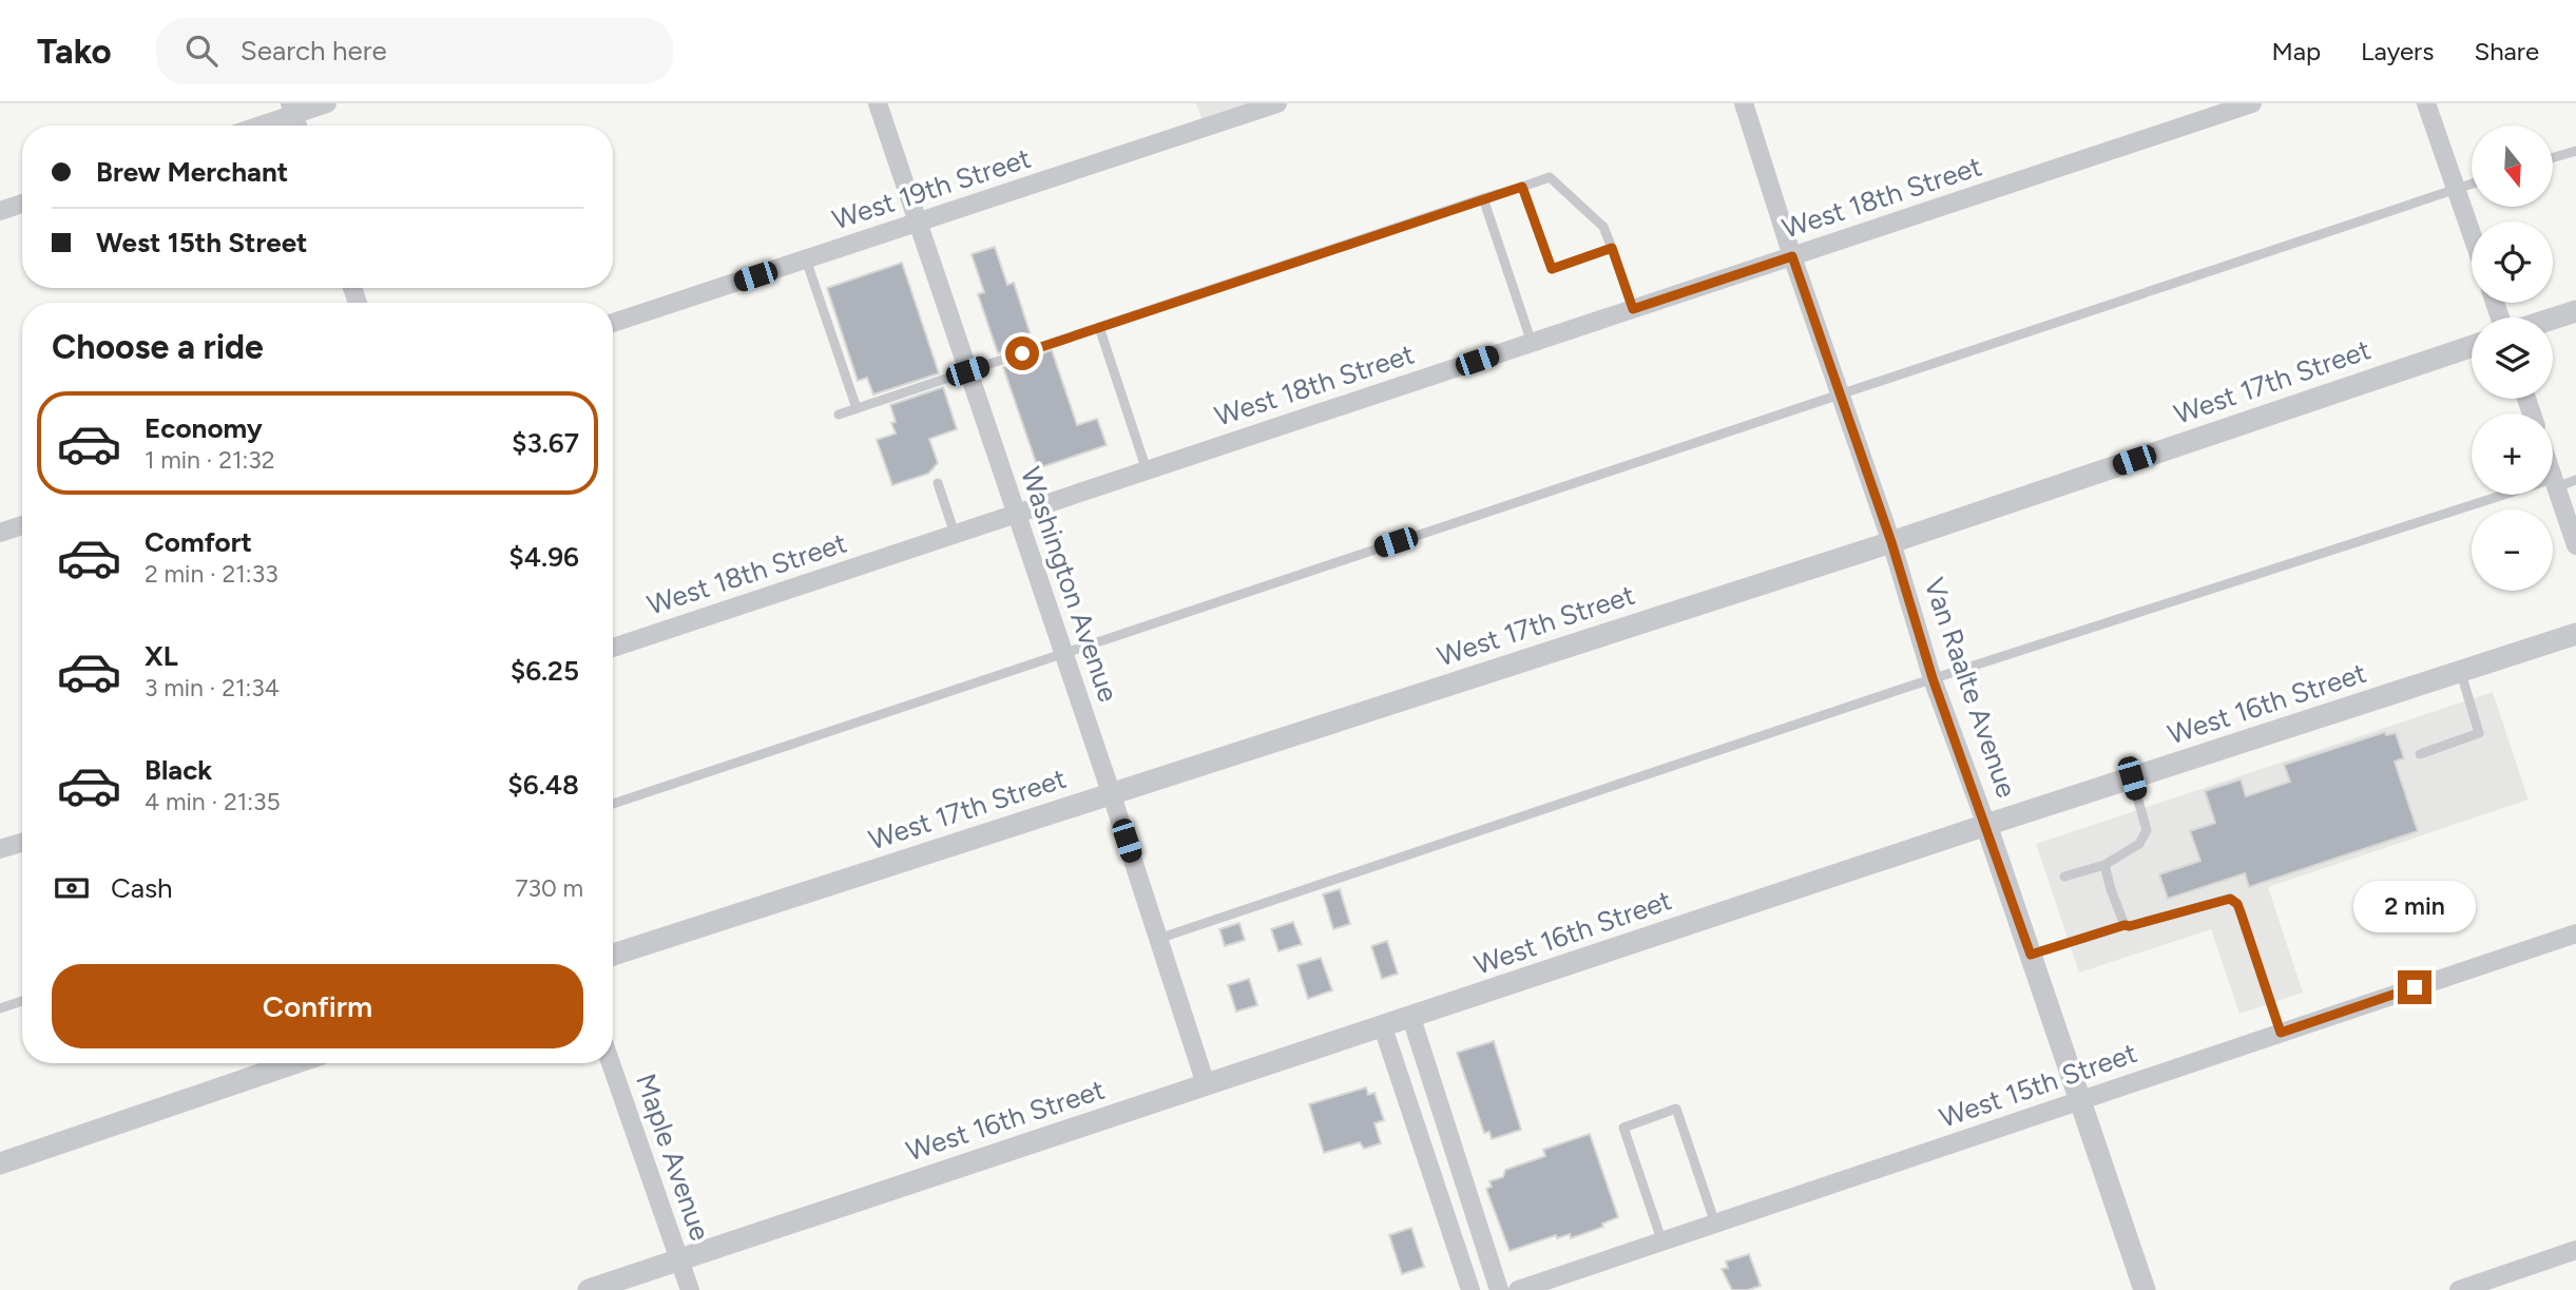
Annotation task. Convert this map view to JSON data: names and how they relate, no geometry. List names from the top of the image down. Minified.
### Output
{"streets":{"street":["West 19th Street","West 18th Street","West 17th Street","Washington Avenue","Van Raalte Avenue","West 16th Street","West 15th Street","Maple Avenue"]},"crossings":[["West 19th Street","Washington Avenue"],["West 18th Street","Washington Avenue"],["West 18th Street","Van Raalte Avenue"],["West 17th Street","Washington Avenue"],["West 17th Street","Van Raalte Avenue"],["Washington Avenue","West 16th Street"],["Van Raalte Avenue","West 16th Street"],["Van Raalte Avenue","West 15th Street"],["West 16th Street","Maple Avenue"]],"north":"bottom","page":{"header":"Tako","search":"Search here","nav":["Map","Layers","Share"],"map_buttons":["+","−"],"banner":["Brew Merchant","West 15th Street"],"heading":"Choose a ride","list":[{"name":"Economy","note":"1 min · 21:32","value":"$3.67"},{"name":"Comfort","note":"2 min · 21:33","value":"$4.96"},{"name":"XL","note":"3 min · 21:34","value":"$6.25"},{"name":"Black","note":"4 min · 21:35","value":"$6.48"}],"pay":["Cash","730 m"],"bubble":"2 min","buttons":"Confirm"}}
